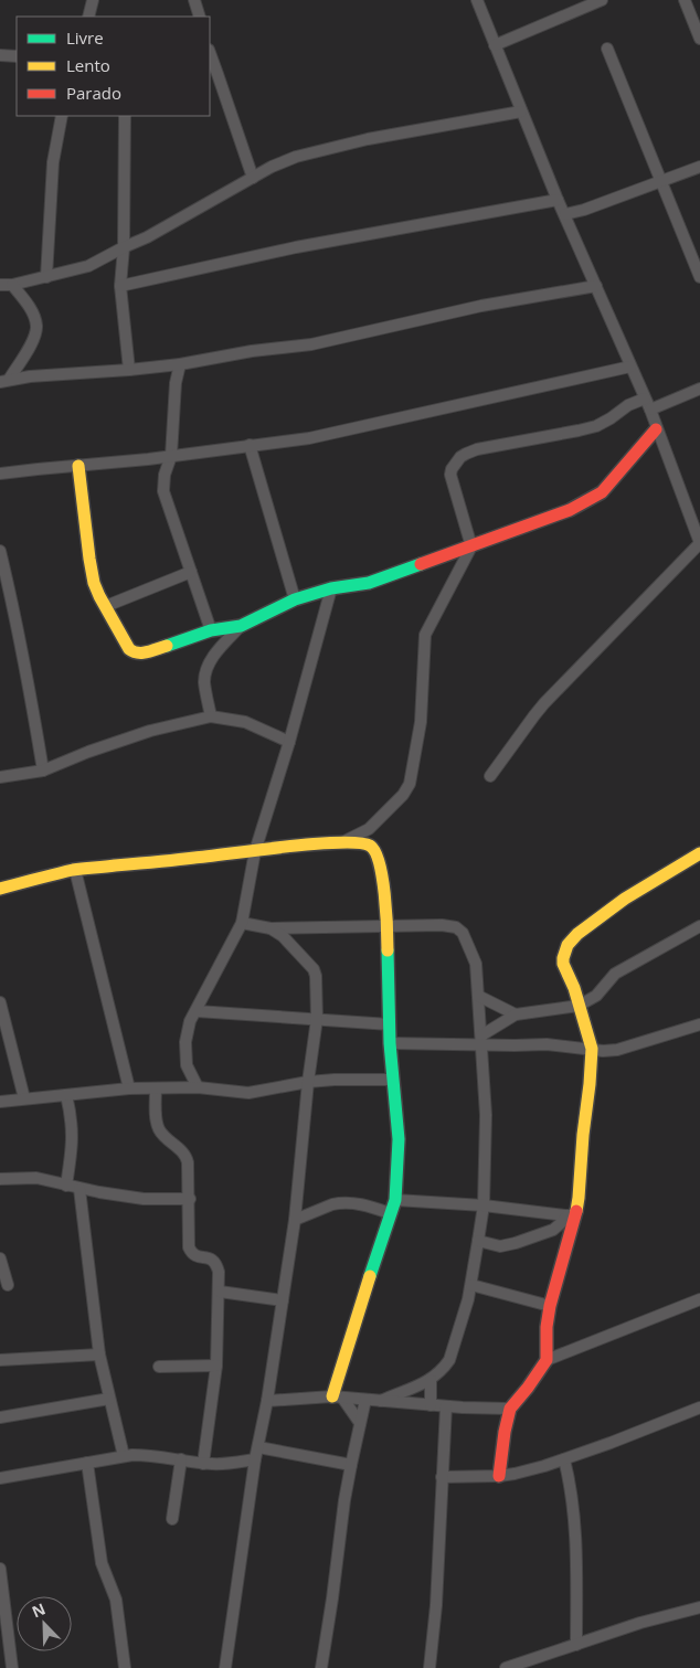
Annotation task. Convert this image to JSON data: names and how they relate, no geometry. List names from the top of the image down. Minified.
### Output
{"legend":["Livre","Lento","Parado"],"north":"top left"}
